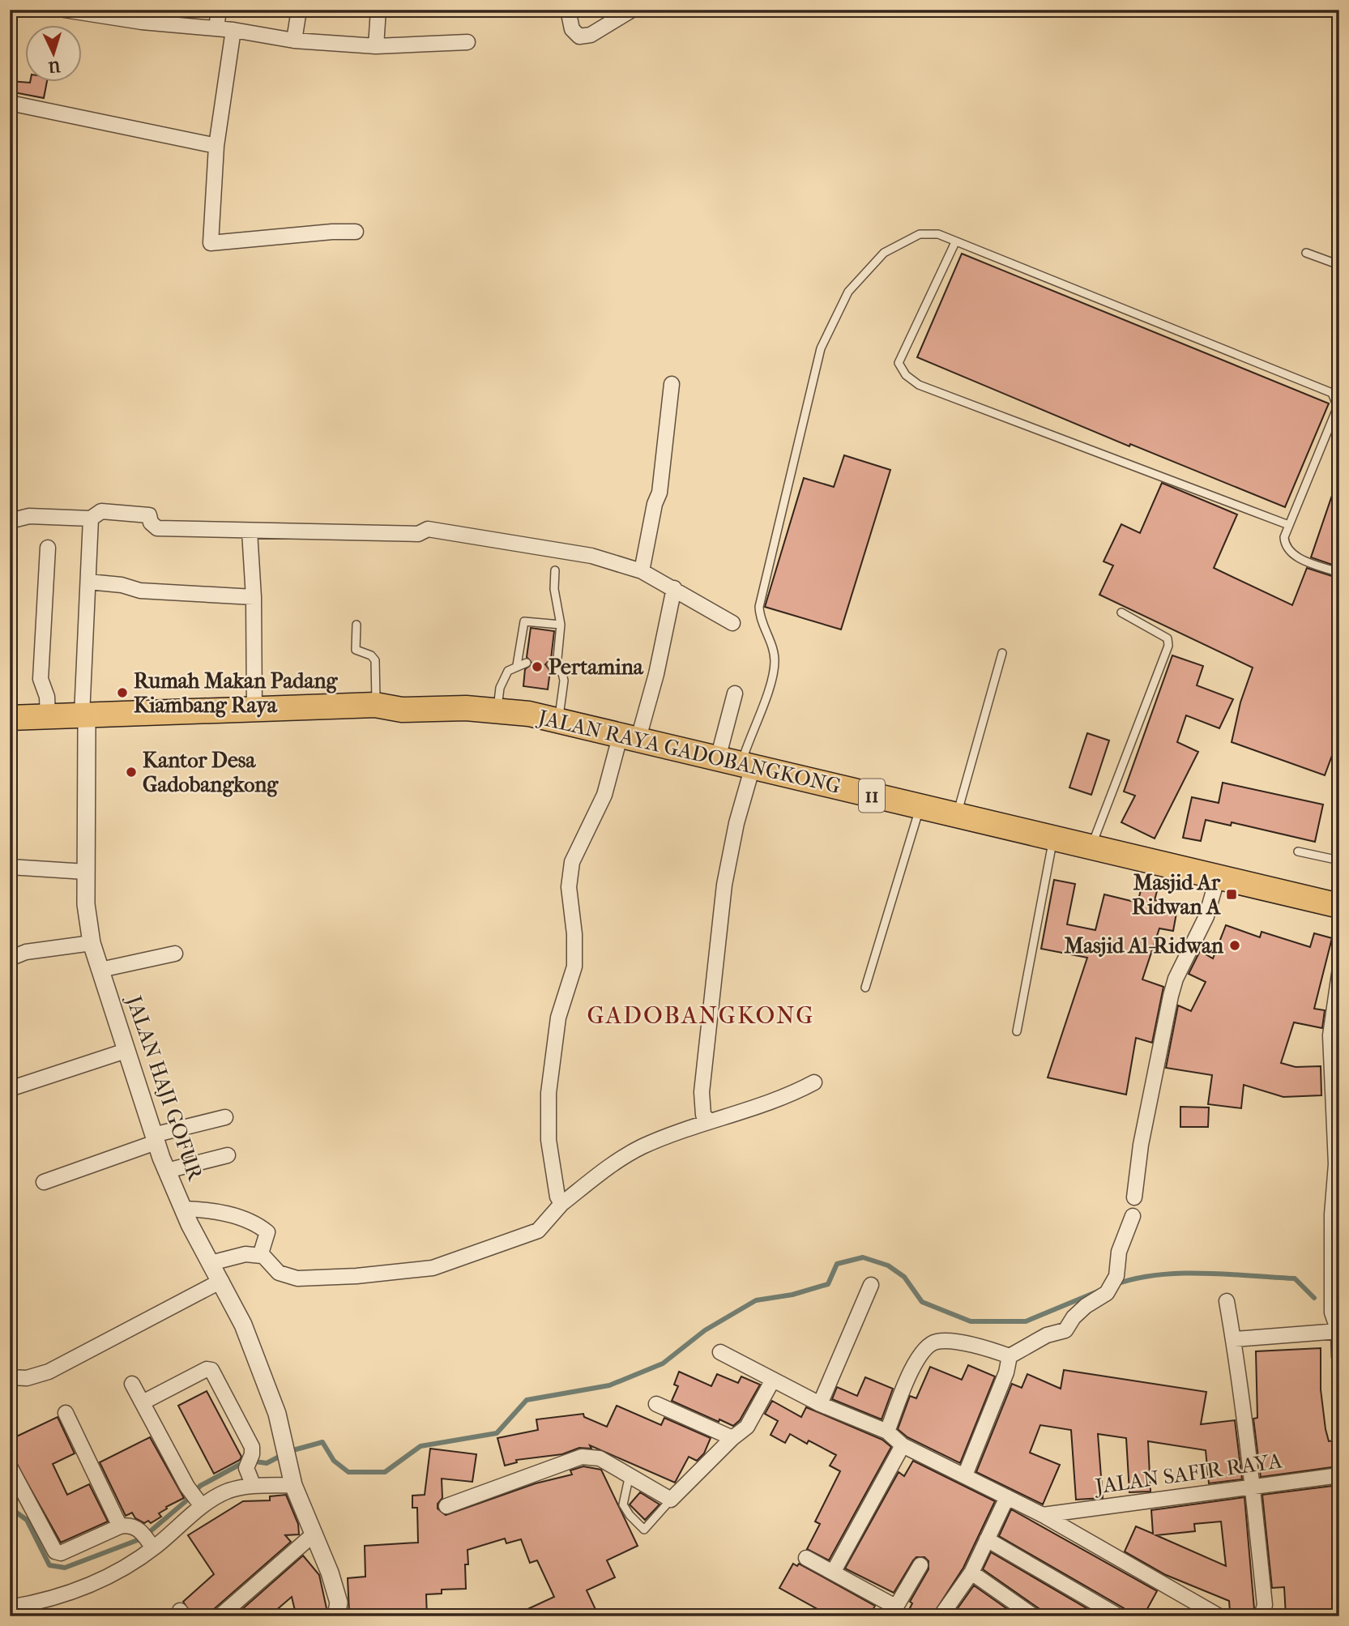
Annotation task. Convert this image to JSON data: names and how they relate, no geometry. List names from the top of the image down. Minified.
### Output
{"streets":{"highway":["JALAN RAYA GADOBANGKONG","11"],"street":["JALAN HAJI GOFUR","JALAN SAFIR RAYA"]},"crossings":[["JALAN RAYA GADOBANGKONG","JALAN HAJI GOFUR"]],"districts":["GADOBANGKONG"],"places":{"other":["Pertamina","Rumah Makan Padang Kiambang Raya","Kantor Desa Gadobangkong","Masjid Al-Ridwan"],"transit":["Masjid Ar Ridwan A"]},"north":"bottom"}
